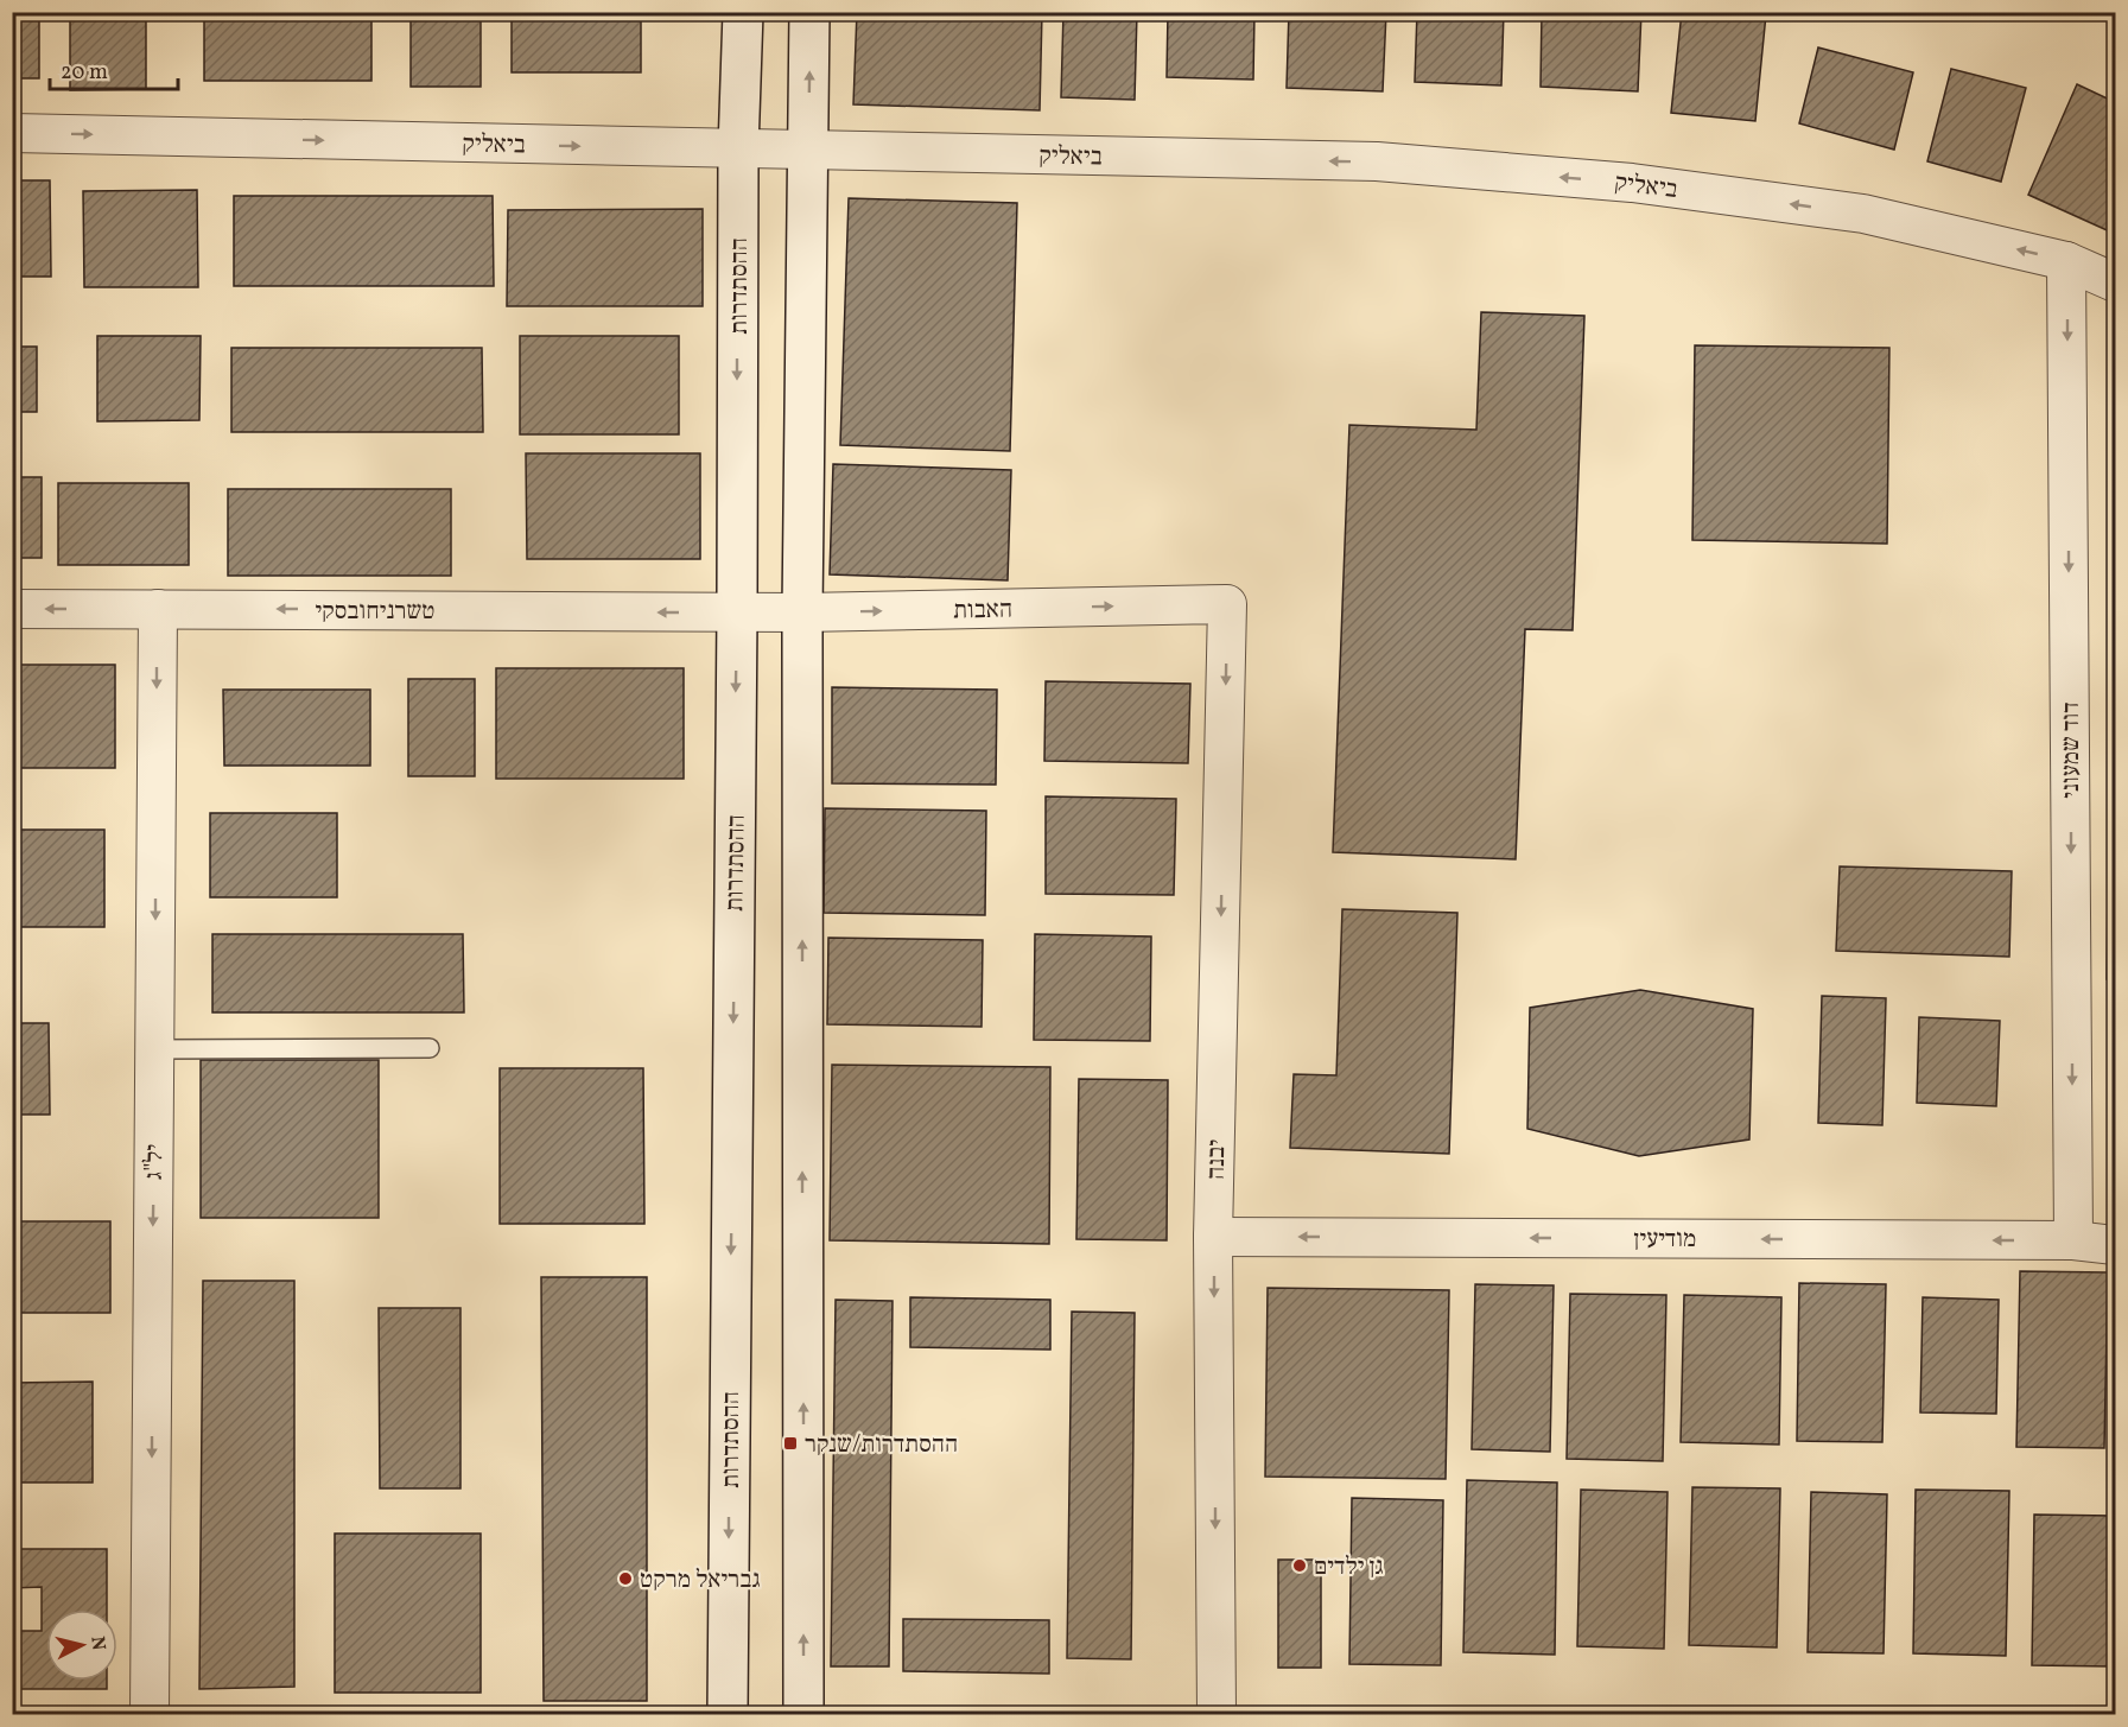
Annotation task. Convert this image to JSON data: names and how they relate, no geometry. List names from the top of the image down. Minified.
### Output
{"streets":{"street":["ביאליק","ההסתדרות","האבות","טשרניחובסקי","דוד שמעוני","יבנה","יל\"ג","מודיעין"]},"crossings":[["ביאליק","ההסתדרות"],["ביאליק","דוד שמעוני"],["ההסתדרות","האבות"],["ההסתדרות","טשרניחובסקי"],["האבות","טשרניחובסקי"],["האבות","יבנה"],["טשרניחובסקי","יל\"ג"],["דוד שמעוני","מודיעין"],["יבנה","מודיעין"]],"one_way":["האבות","טשרניחובסקי","דוד שמעוני","יבנה","יל\"ג","מודיעין"],"places":{"transit":["ההסתדרות/שנקר"],"other":["גן ילדים","גבריאל מרקט"]},"scale_bar":"20 m","north":"right"}
